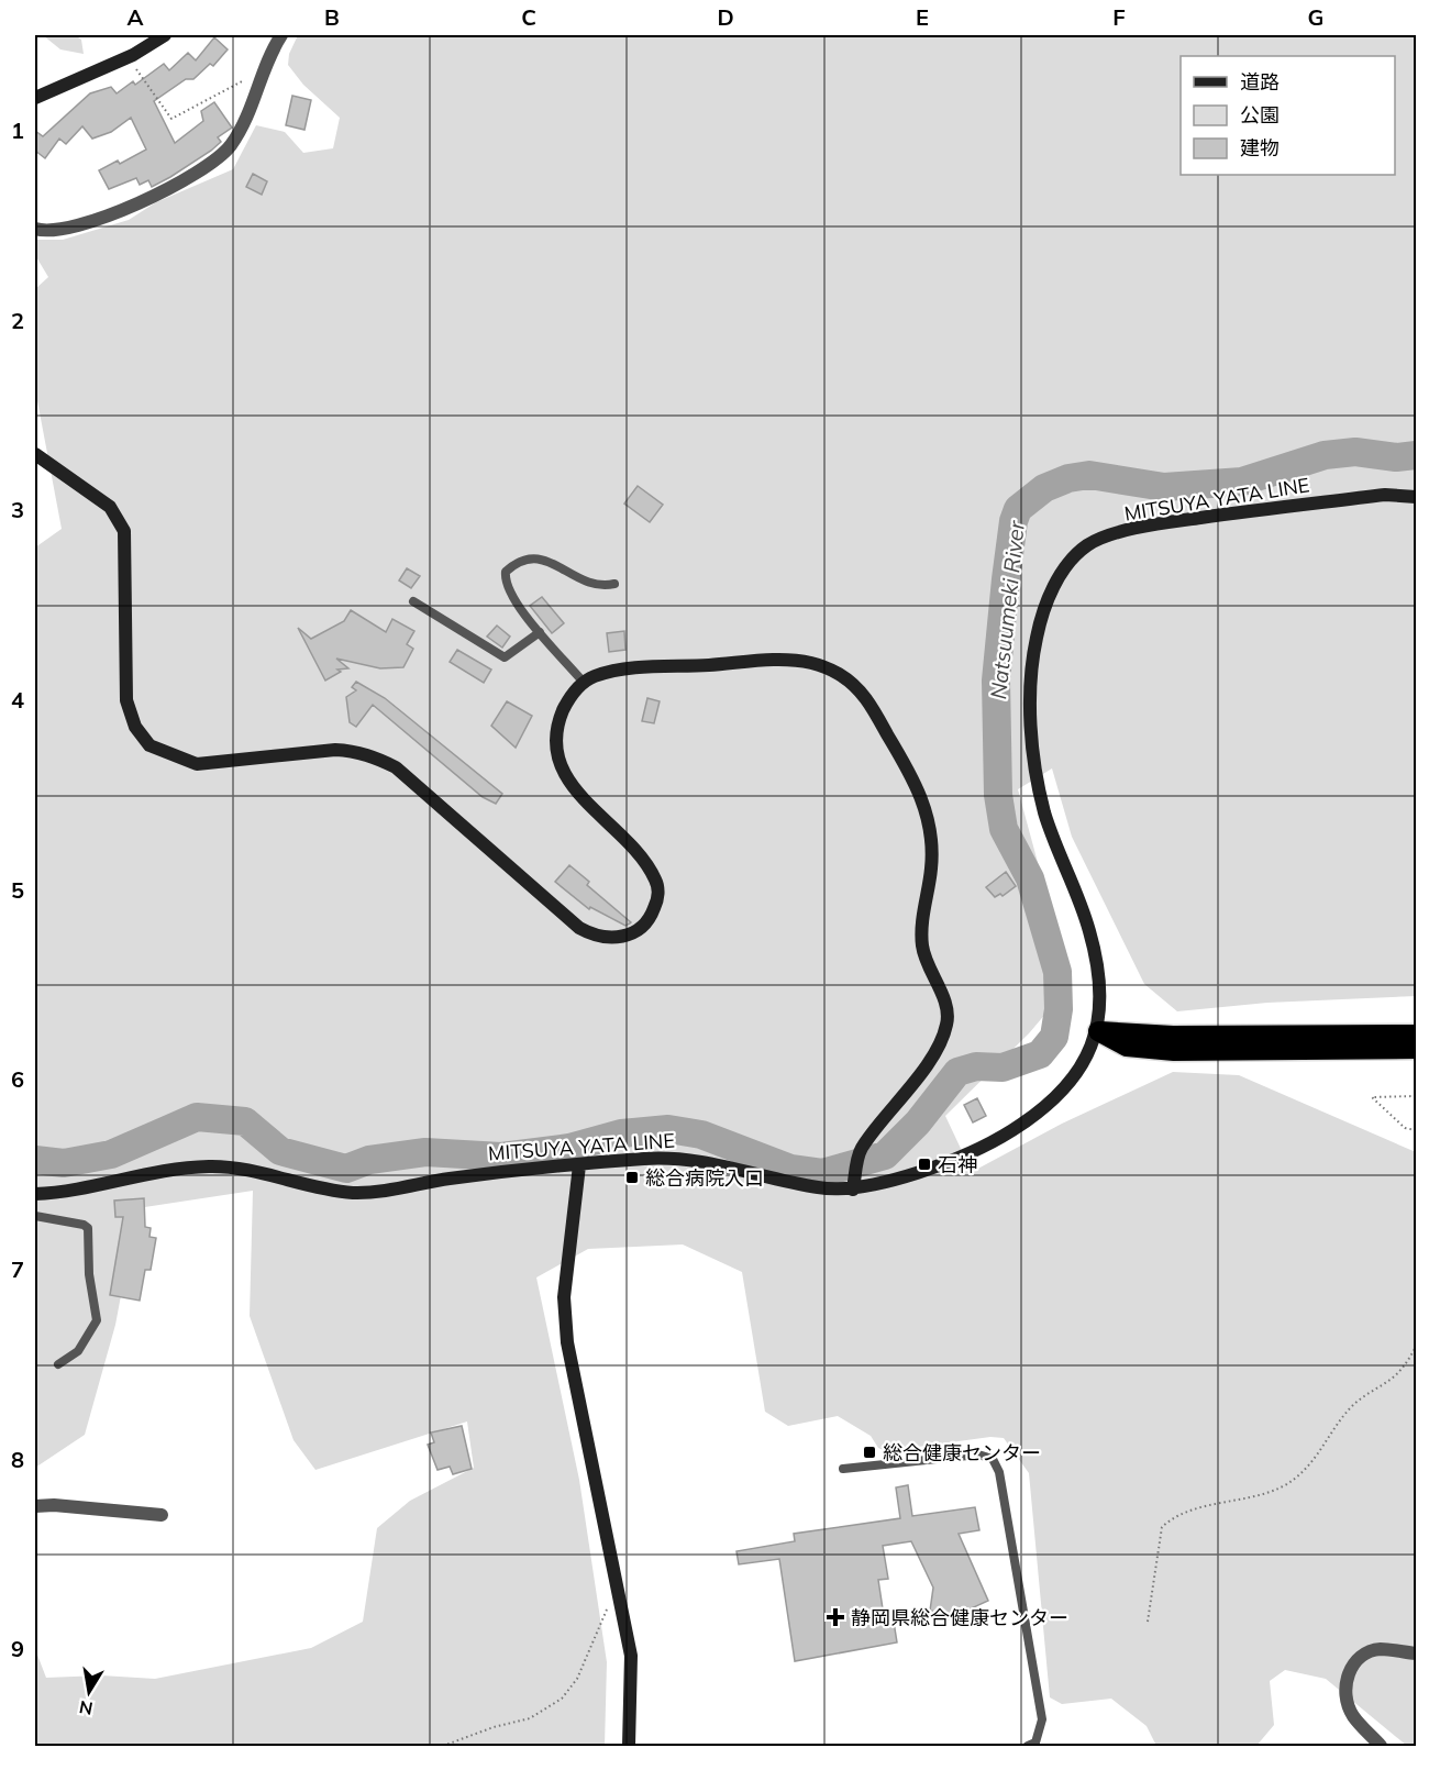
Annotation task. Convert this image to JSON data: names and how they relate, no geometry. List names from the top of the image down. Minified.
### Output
{"streets":{"street":["MITSUYA YATA LINE"]},"water":["Natsuumeki River"],"places":{"transit":["石神","総合病院入口","総合健康センター"],"health":["静岡県総合健康センター"]},"legend":["道路","公園","建物"],"north":"bottom","grid":{"columns":["A","B","C","D","E","F","G"],"rows":["1","2","3","4","5","6","7","8","9"]}}
